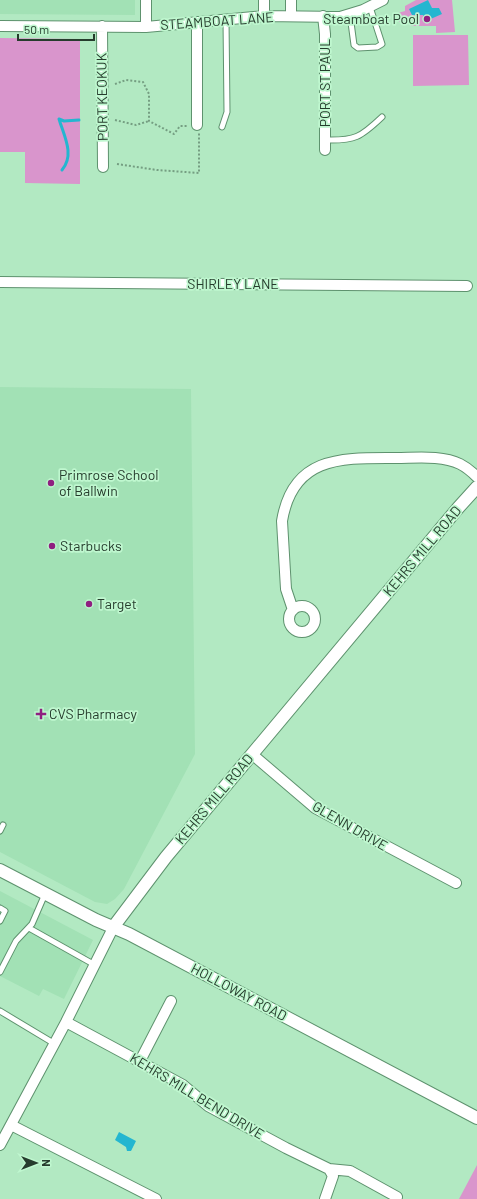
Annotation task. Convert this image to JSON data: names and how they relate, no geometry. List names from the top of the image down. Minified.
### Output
{"streets":{"street":["STEAMBOAT LANE","PORT ST PAUL","PORT KEOKUK","SHIRLEY LANE","KEHRS MILL ROAD","GLENN DRIVE","HOLLOWAY ROAD","KEHRS MILL BEND DRIVE"]},"crossings":[["STEAMBOAT LANE","PORT ST PAUL"],["STEAMBOAT LANE","PORT KEOKUK"],["KEHRS MILL ROAD","GLENN DRIVE"],["KEHRS MILL ROAD","HOLLOWAY ROAD"],["KEHRS MILL ROAD","KEHRS MILL BEND DRIVE"]],"places":{"other":["Steamboat Pool","Primrose School of Ballwin","Starbucks","Target"],"health":["CVS Pharmacy"]},"scale_bar":"50 m","north":"right"}
